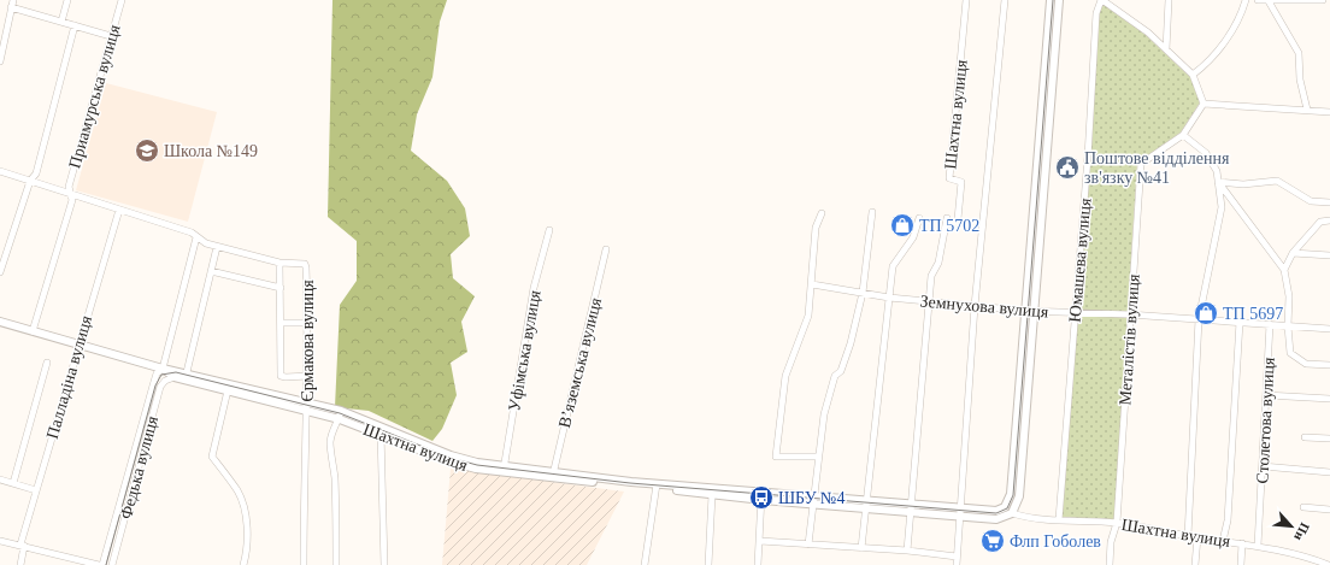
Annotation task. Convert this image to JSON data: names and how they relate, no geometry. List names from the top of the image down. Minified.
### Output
{"streets":{"main road":["Шахтна вулиця"],"street":["Приамурська вулиця","Юмашева вулиця","Земнухова вулиця","Металістів вулиця","Єрмакова вулиця","Уфімська вулиця","В’яземська вулиця","Палладіна вулиця","Столетова вулиця","Федька вулиця"]},"crossings":[["Приамурська вулиця","Єрмакова вулиця"],["Шахтна вулиця","Юмашева вулиця"],["Шахтна вулиця","Земнухова вулиця"],["Шахтна вулиця","Металістів вулиця"],["Шахтна вулиця","Єрмакова вулиця"],["Шахтна вулиця","Уфімська вулиця"],["Шахтна вулиця","В’яземська вулиця"],["Шахтна вулиця","Палладіна вулиця"],["Шахтна вулиця","Столетова вулиця"],["Юмашева вулиця","Земнухова вулиця"],["Земнухова вулиця","Металістів вулиця"],["Земнухова вулиця","Столетова вулиця"],["Єрмакова вулиця","Палладіна вулиця"]],"places":{"school or university":["Школа №149"],"public building":["Поштове відділення зв'язку №41"],"shop":["ТП 5702","ТП 5697"],"bus stop":["ШБУ №4"],"supermarket":["Флп Гоболев"]},"north":"bottom right"}
